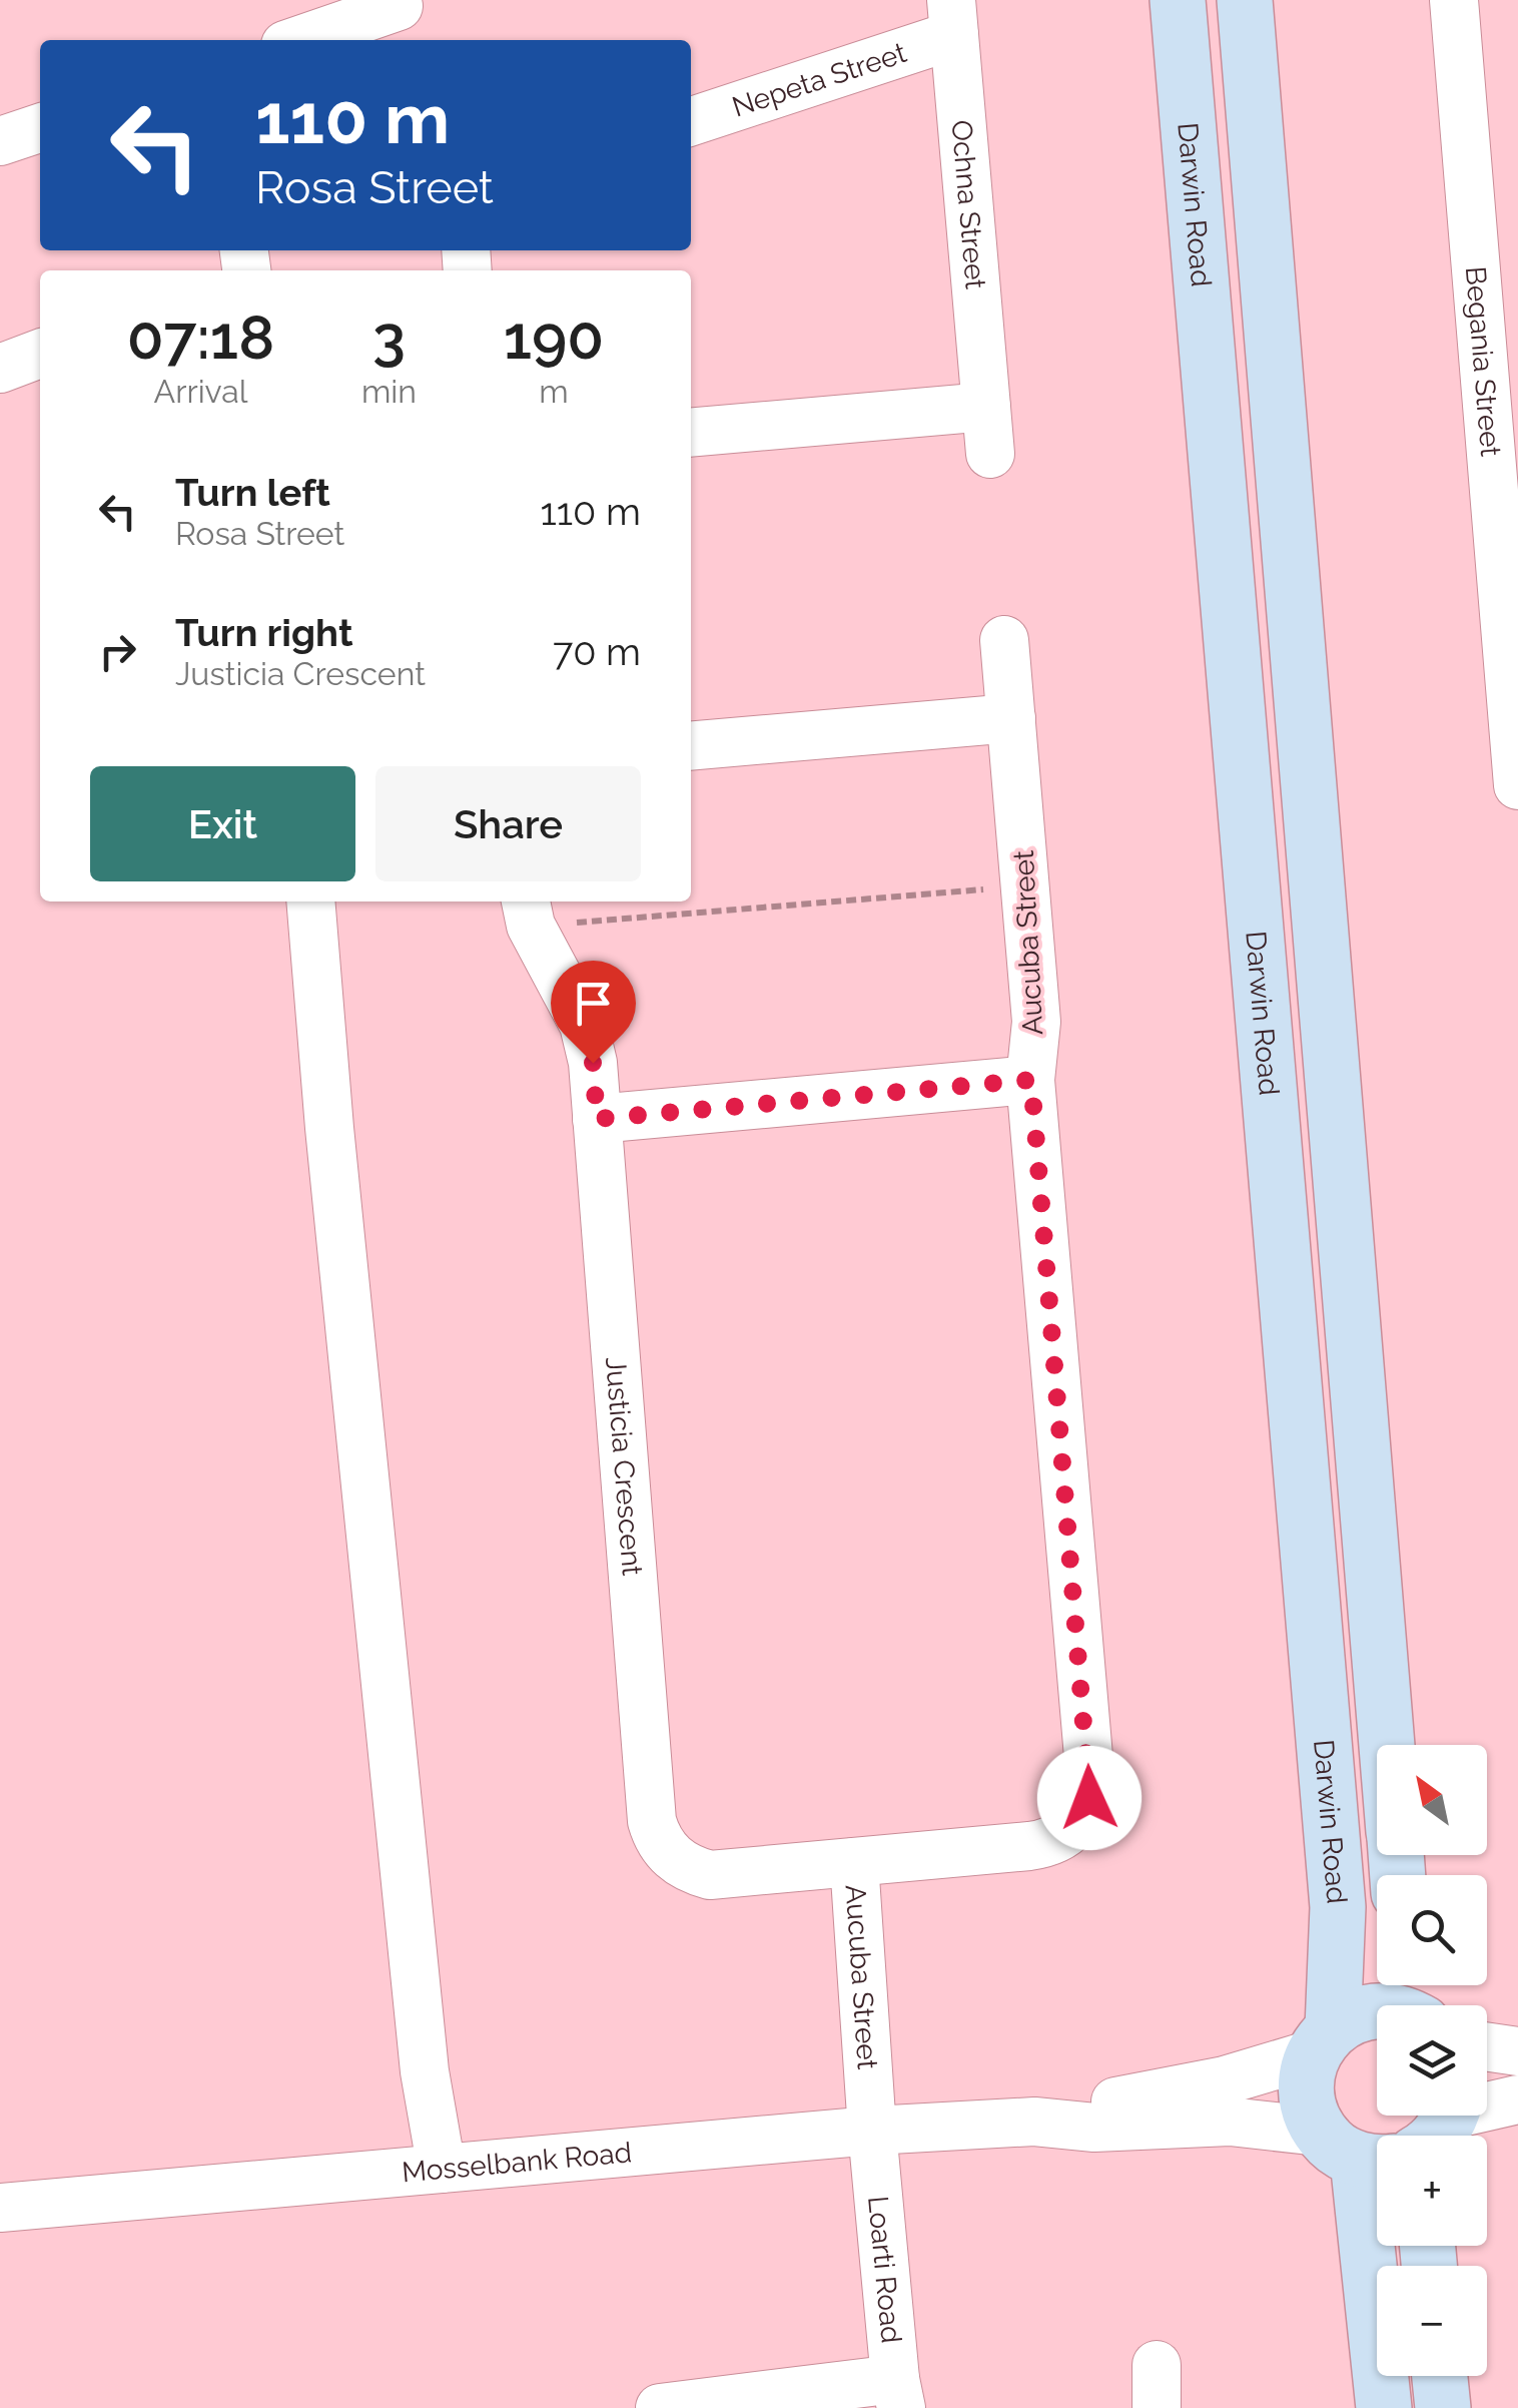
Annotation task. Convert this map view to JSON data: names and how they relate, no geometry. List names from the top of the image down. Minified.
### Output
{"streets":{"street":["Nepeta Street","Ochna Street","Darwin Road","Begania Street","Aucuba Street","Justicia Crescent","Mosselbank Road","Loarti Road"]},"crossings":[["Nepeta Street","Ochna Street"],["Darwin Road","Mosselbank Road"],["Aucuba Street","Justicia Crescent"],["Aucuba Street","Mosselbank Road"],["Aucuba Street","Loarti Road"],["Mosselbank Road","Loarti Road"]],"north":"top left","page":{"turn":["110 m","Rosa Street"],"eta":["07:18","Arrival","3","min","190","m"],"list":[{"name":"Turn left","note":"Rosa Street","value":"110 m"},{"name":"Turn right","note":"Justicia Crescent","value":"70 m"}],"buttons":["Exit","Share"],"map_buttons":["+","−"]}}
